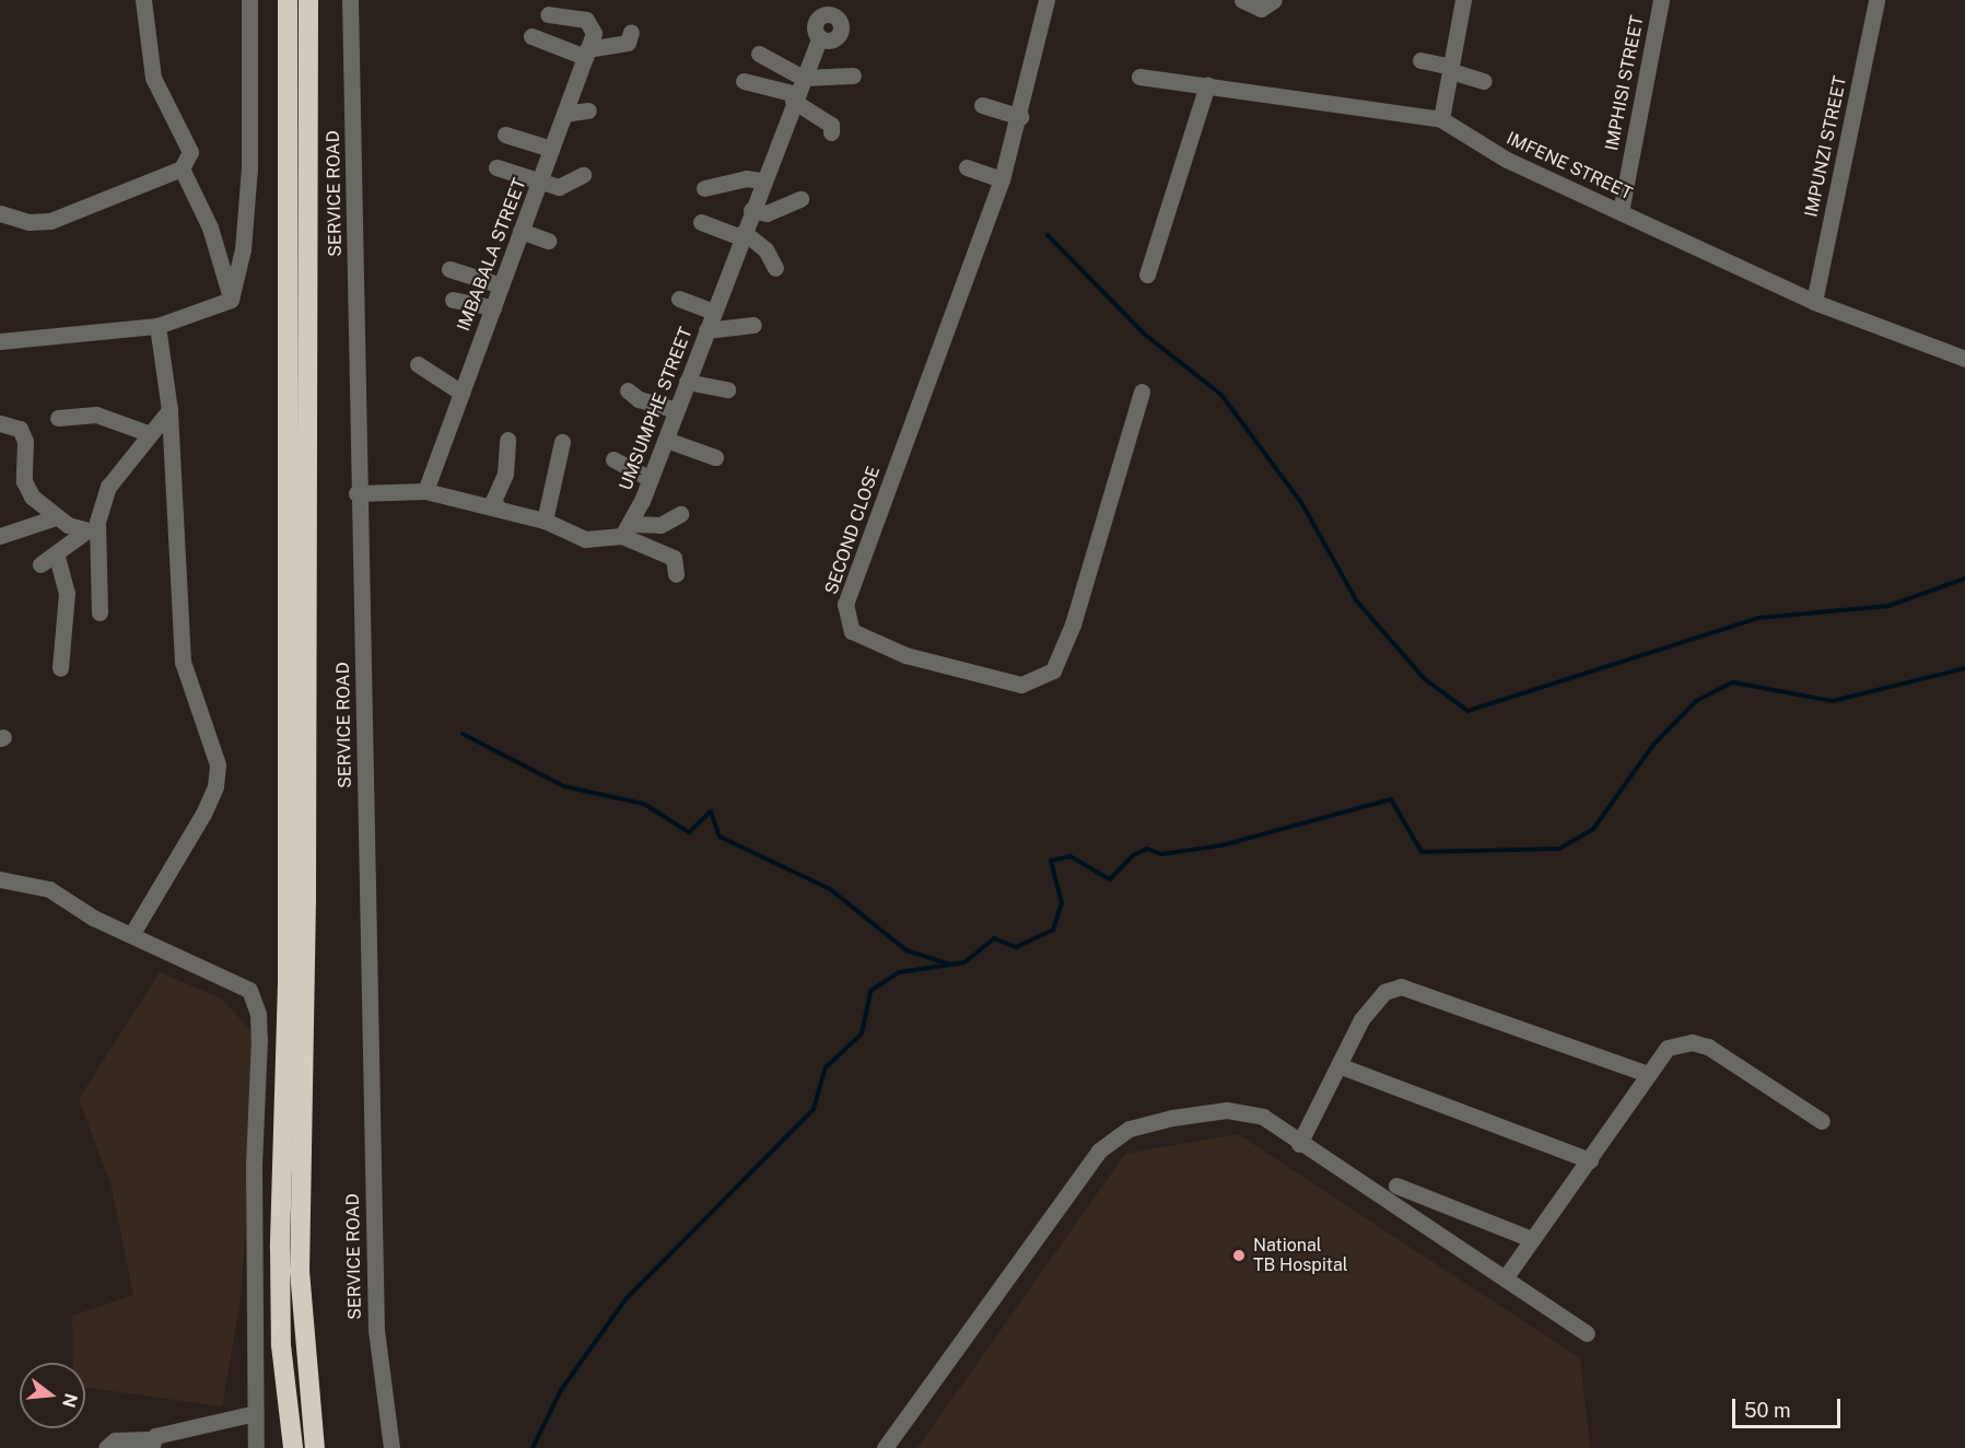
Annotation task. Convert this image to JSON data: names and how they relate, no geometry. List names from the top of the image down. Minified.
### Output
{"streets":{"street":["IMPHISI STREET","IMPUNZI STREET","IMFENE STREET","SERVICE ROAD","IMBABALA STREET","UMSUMPHE STREET","SECOND CLOSE"]},"crossings":[["IMPHISI STREET","IMFENE STREET"],["IMPUNZI STREET","IMFENE STREET"]],"places":["National TB Hospital"],"scale_bar":"50 m","north":"right"}
